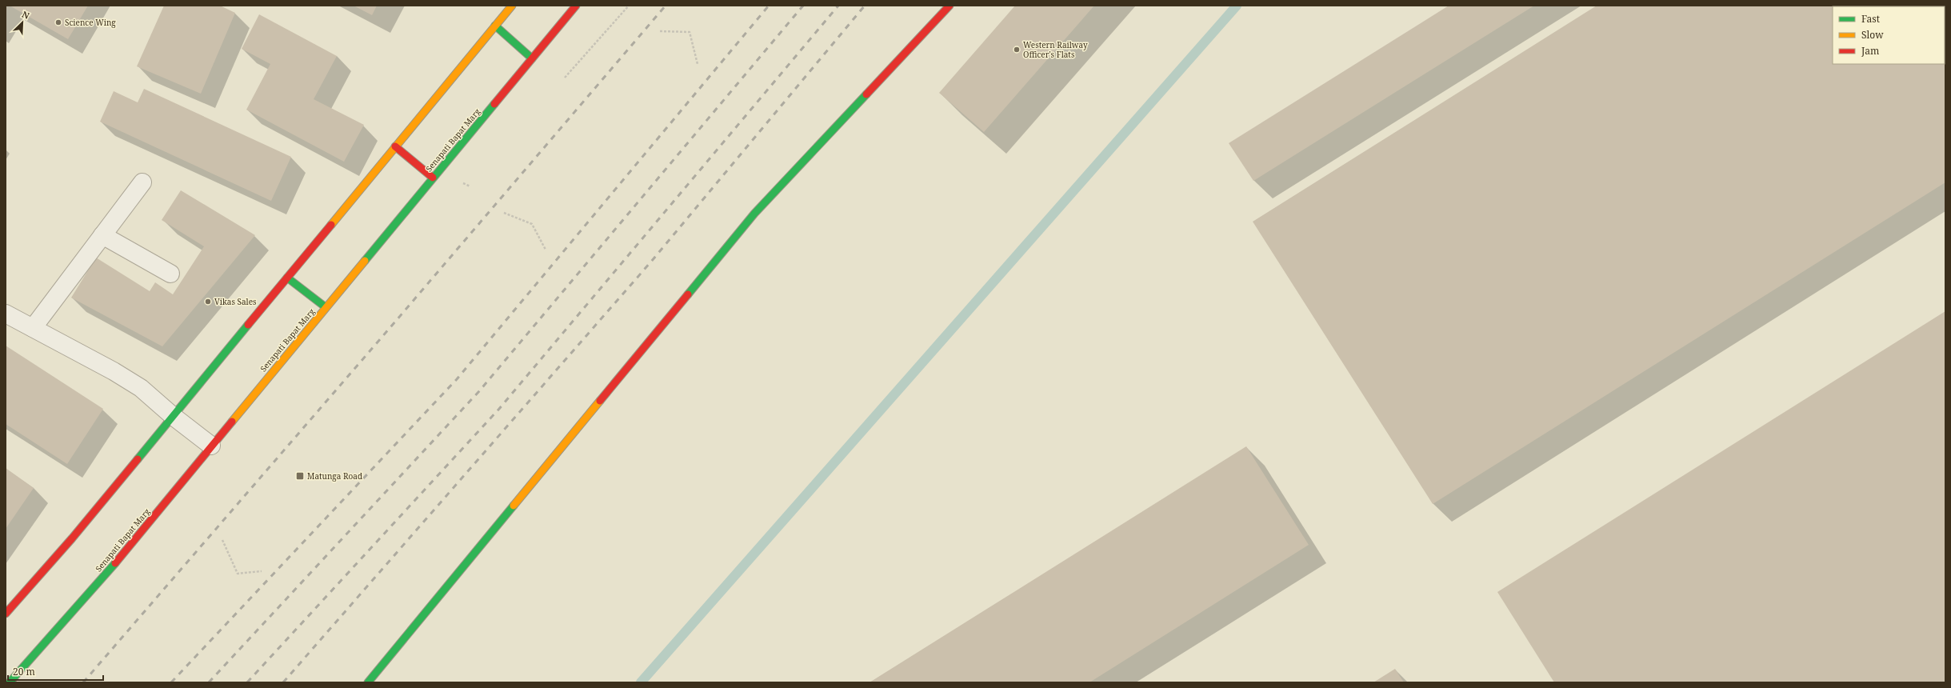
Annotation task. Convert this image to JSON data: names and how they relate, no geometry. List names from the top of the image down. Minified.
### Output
{"streets":{"main road":["Senapati Bapat Marg"]},"places":{"other":["Science Wing","Western Railway Officer's Flats","Vikas Sales"],"transit":["Matunga Road"]},"legend":["Fast","Slow","Jam"],"scale_bar":"20 m","north":"top right"}
